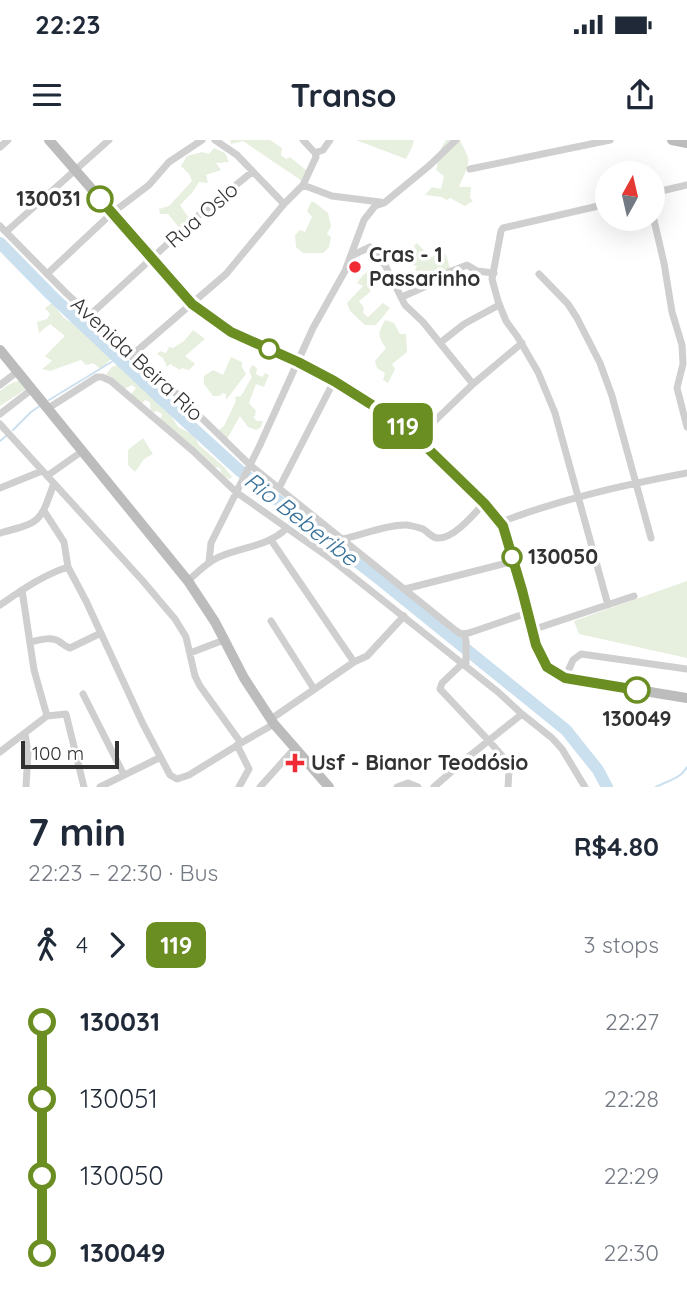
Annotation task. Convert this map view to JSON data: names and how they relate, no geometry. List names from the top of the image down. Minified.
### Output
{"streets":{"street":["Rua Oslo","Avenida Beira Rio"]},"crossings":[["Rua Oslo","Avenida Beira Rio"]],"water":["Rio Beberibe"],"places":{"other":["130031","Cras - 1 Passarinho","130050","130049"],"health":["Usf - Bianor Teodósio"]},"lines":["bus line 119"],"scale_bar":"100 m","north":"top","page":{"status":"22:23","header":"Transo","on_map":"119","scale":"100 m","heading":["7 min","22:23 – 22:30 · Bus","R$4.80"],"legs":["4","119","3 stops"],"list":[{"name":"130031","value":"22:27"},{"name":"130051","value":"22:28"},{"name":"130050","value":"22:29"},{"name":"130049","value":"22:30"}]}}
